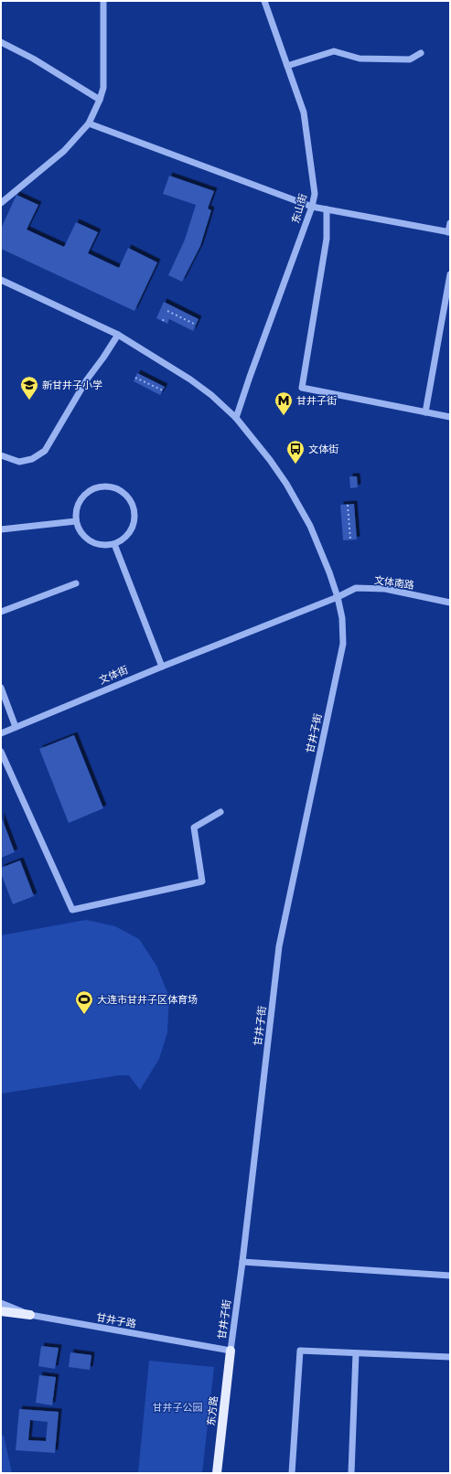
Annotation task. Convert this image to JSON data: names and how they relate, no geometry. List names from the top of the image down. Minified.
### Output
{"streets":{"main road":["东方路"],"street":["东山街","文体南路","文体街","甘井子街","甘井子路"]},"crossings":[["东山街","甘井子街"],["文体南路","文体街"],["文体南路","甘井子街"],["文体街","甘井子街"],["甘井子街","甘井子路"],["甘井子街","东方路"],["甘井子路","东方路"]],"parks":["甘井子公园"],"places":{"school or university":["新甘井子小学"],"metro station":["甘井子街"],"bus stop":["文体街"],"sports":["大连市甘井子区体育场"]}}
